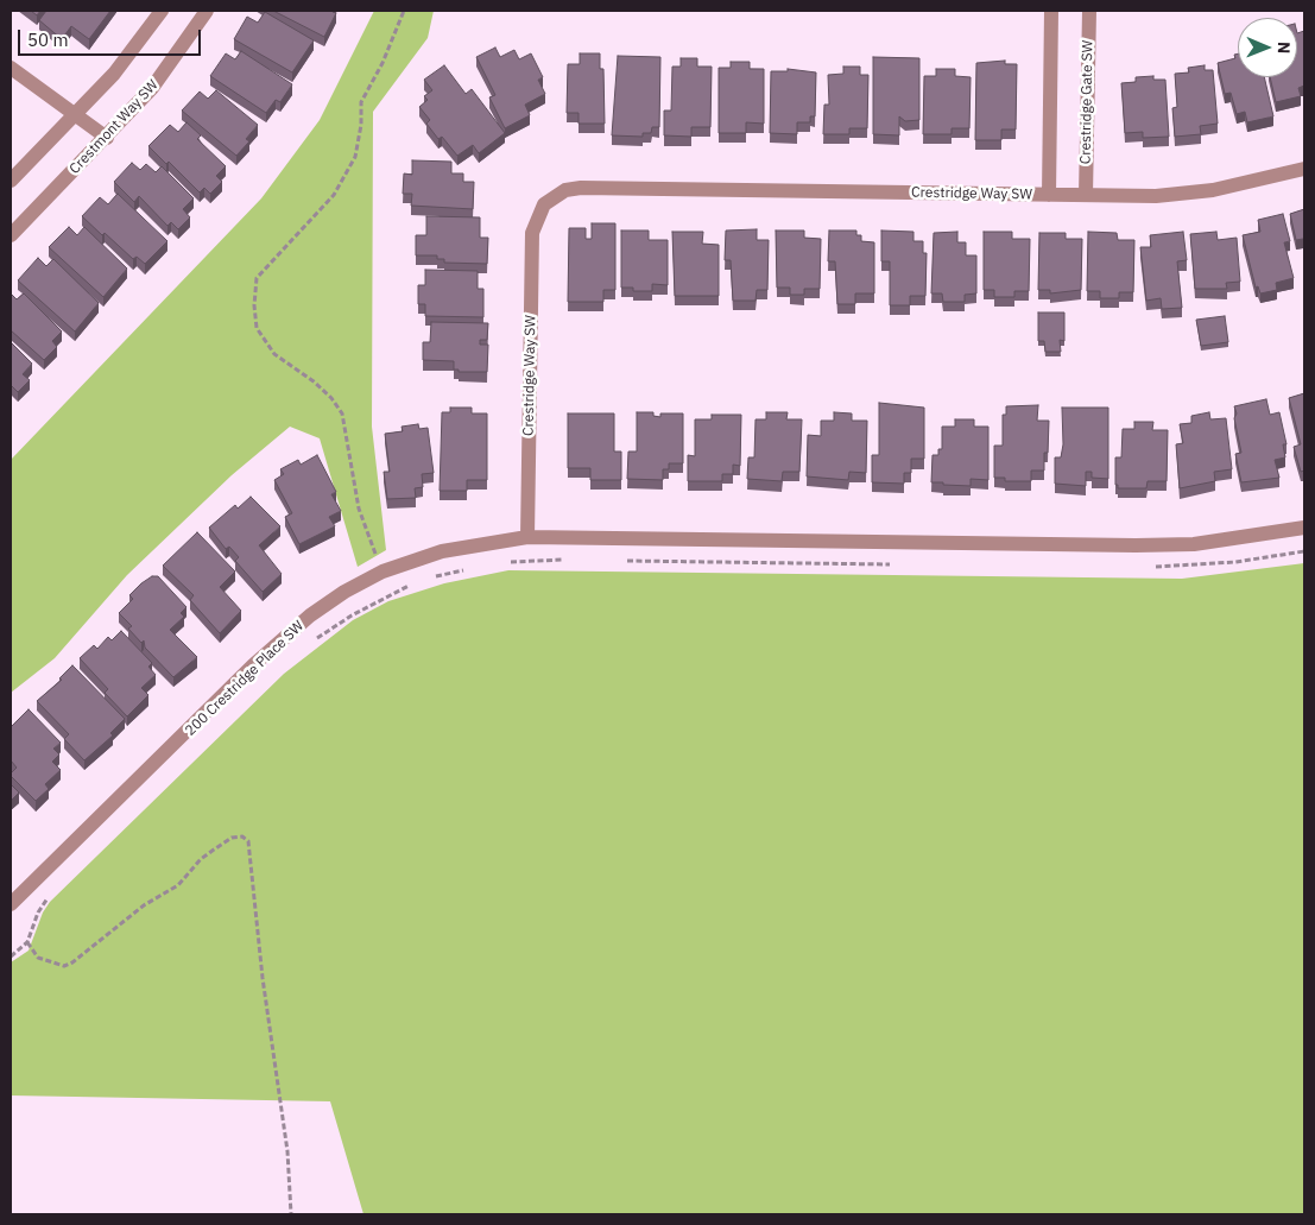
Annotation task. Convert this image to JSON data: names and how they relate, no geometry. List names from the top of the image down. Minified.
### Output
{"streets":{"street":["Crestridge Gate SW","Crestmont Way SW","Crestridge Way SW","200 Crestridge Place SW"]},"crossings":[["Crestridge Gate SW","Crestridge Way SW"],["Crestridge Way SW","200 Crestridge Place SW"]],"scale_bar":"50 m","north":"right"}
